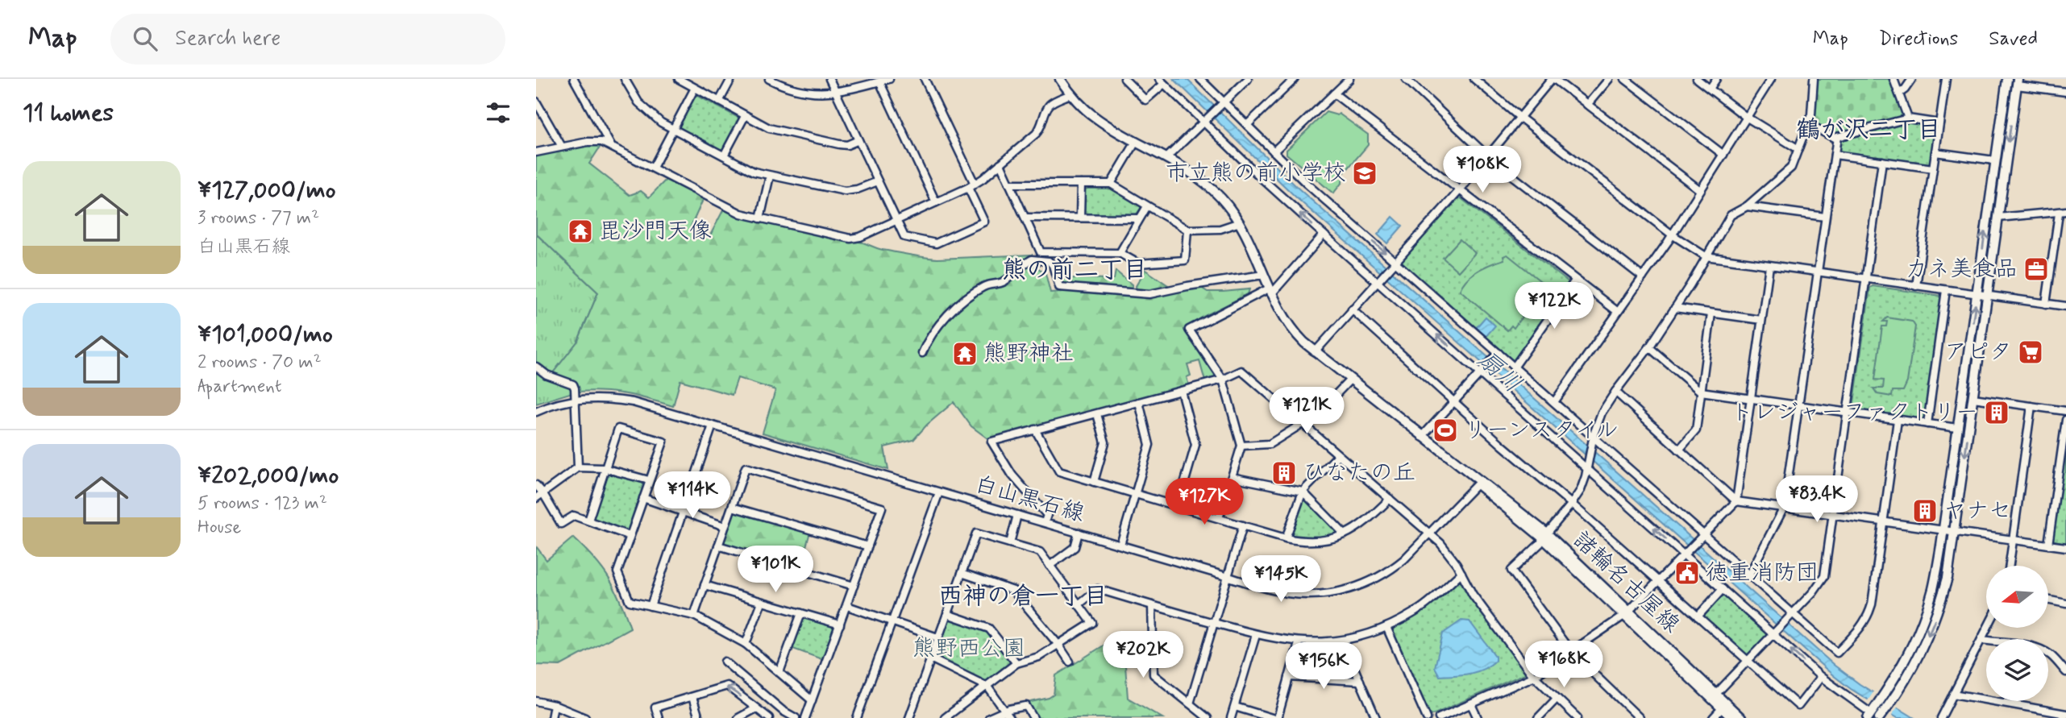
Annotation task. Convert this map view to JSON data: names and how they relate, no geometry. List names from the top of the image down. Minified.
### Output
{"streets":{"main road":["諸輪名古屋線"],"street":["白山黒石線"]},"crossings":[["白山黒石線","諸輪名古屋線"]],"districts":["鶴が沢二丁目","熊の前二丁目","西神の倉一丁目"],"water":["扇川"],"parks":["熊野西公園"],"places":{"school or university":["市立熊の前小学校"],"temple":["毘沙門天像","熊野神社"],"office":["カネ美食品"],"supermarket":["アピタ"],"building":["トレジャーファクトリー","ひなたの丘","ヤナセ"],"sports":["リーンスタイル"],"public building":["徳重消防団"]},"north":"left","page":{"header":"Map","search":"Search here","nav":["Map","Directions","Saved"],"heading":"11 homes","price":["¥108K","¥122K","¥121K","¥114K","¥83.4K","¥127K","¥101K","¥145K","¥202K","¥168K","¥156K"],"list":[{"name":"¥127,000/mo","note":"3 rooms · 77 m² · 白山黒石線"},{"name":"¥101,000/mo","note":"2 rooms · 70 m² · Apartment"},{"name":"¥202,000/mo","note":"5 rooms · 123 m² · House"}]}}
